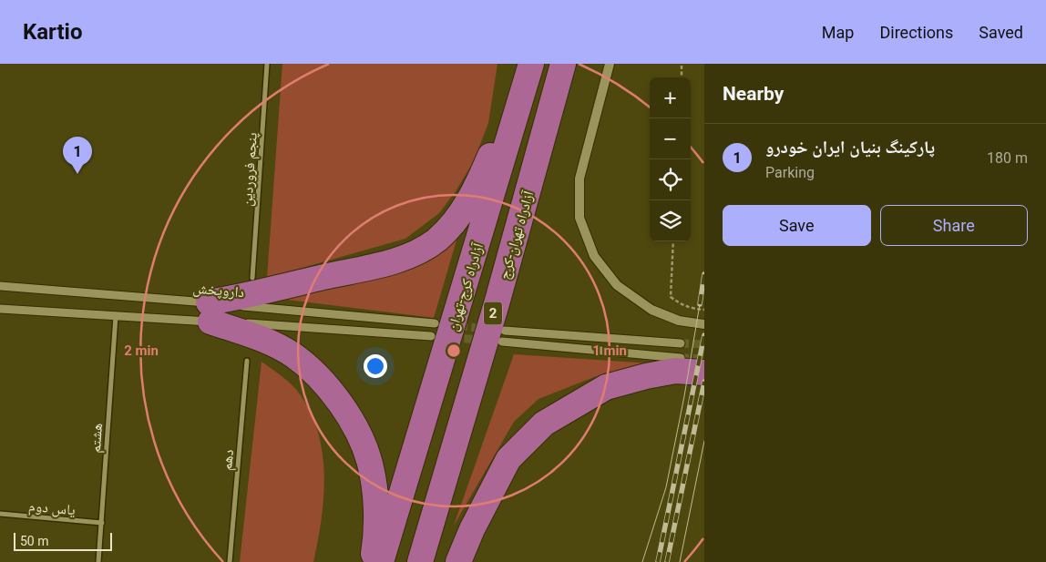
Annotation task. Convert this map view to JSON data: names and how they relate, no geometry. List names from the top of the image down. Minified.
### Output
{"streets":{"highway":["آزادراه تهران-کرج","آزادراه کرج-تهران","2"],"street":["پنجم فروردین","داروپخش","هشتم","دهم","یاس دوم"]},"crossings":[["داروپخش","هشتم"],["هشتم","یاس دوم"]],"scale_bar":"50 m","page":{"header":"Kartio","nav":["Map","Directions","Saved"],"heading":"Nearby","map_buttons":["+","−"],"list":[{"mark":"1","name":"پارکینگ بنیان ایران خودرو","note":"Parking","value":"180 m"}],"pins":"1","buttons":["Save","Share"],"scale":"50 m"},"rings":["1 min","2 min"]}
